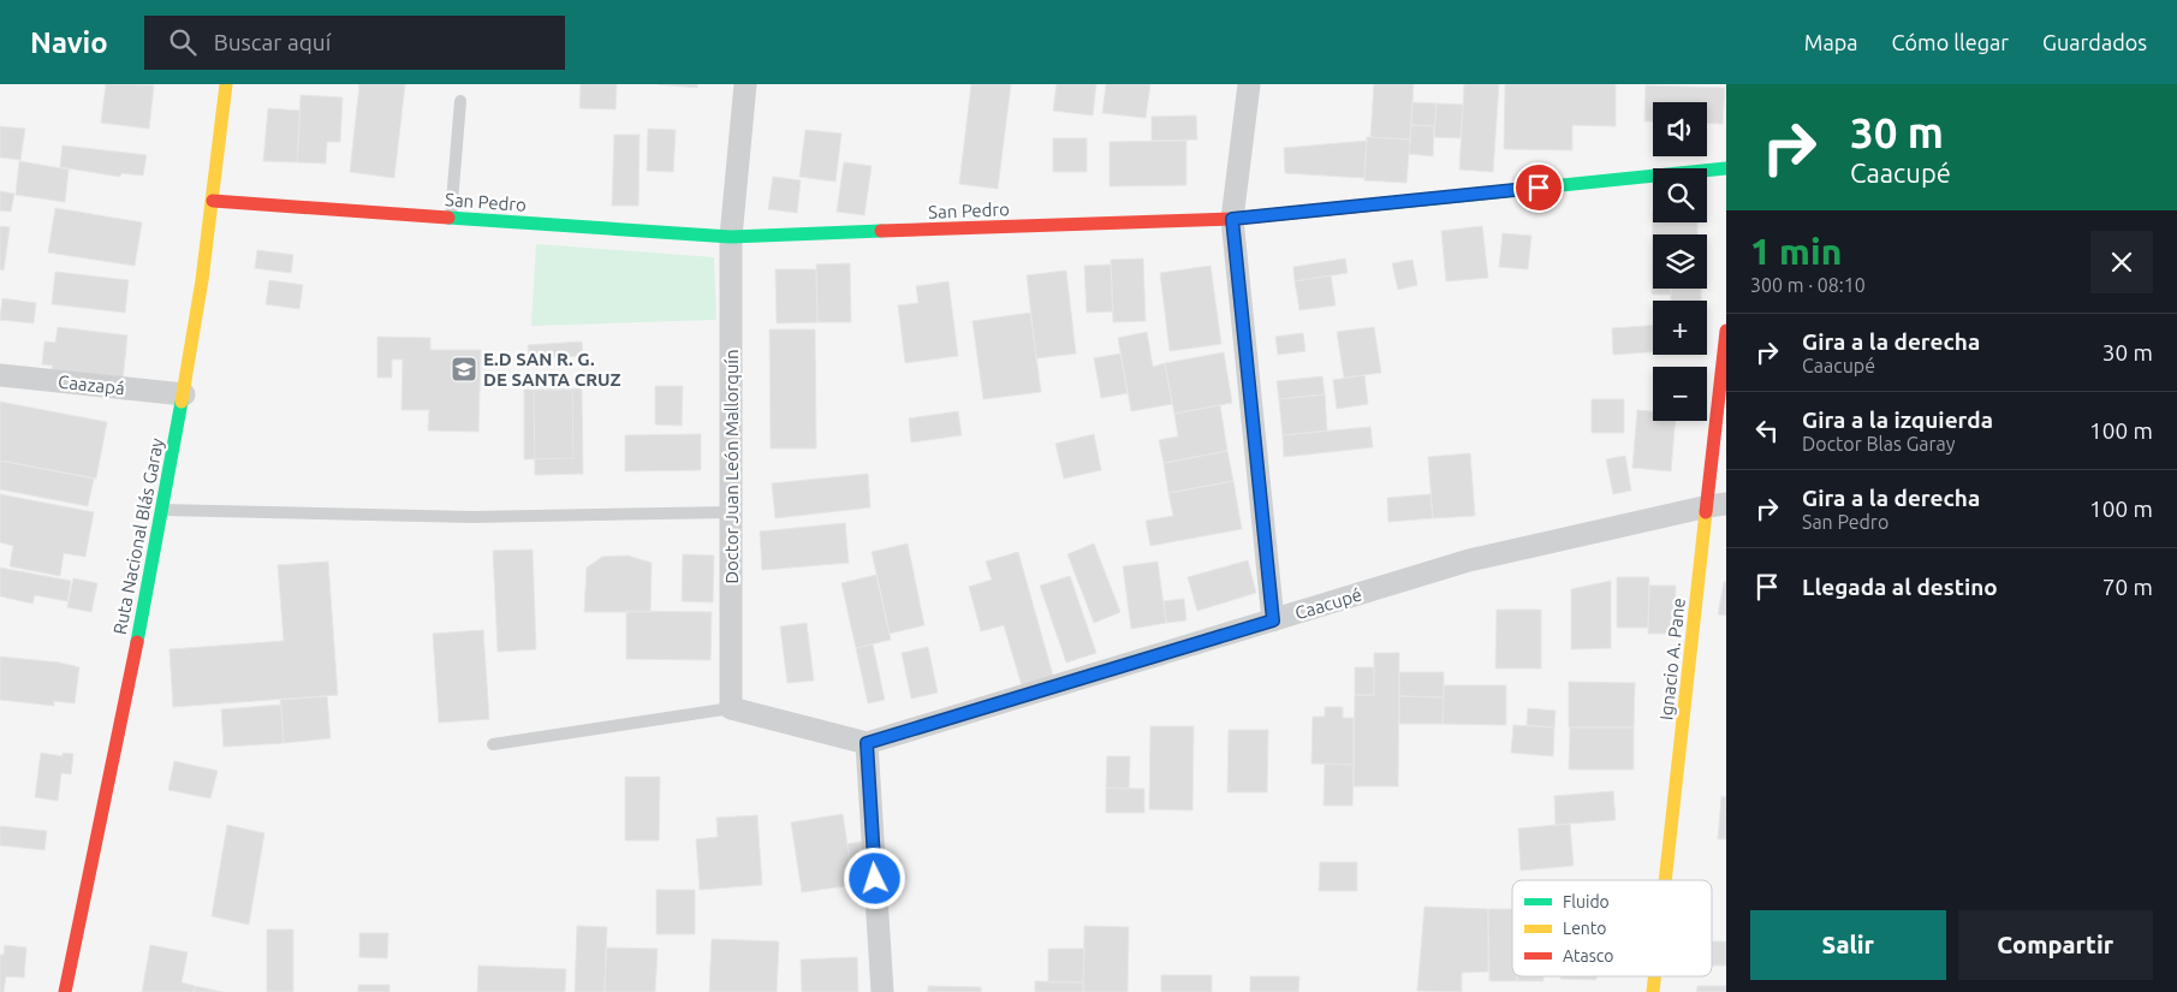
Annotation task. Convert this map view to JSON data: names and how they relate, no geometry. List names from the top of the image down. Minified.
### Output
{"streets":{"main road":["San Pedro","Ruta Nacional Blás Garay","Ignacio A. Pane"],"street":["Caazapá","Doctor Juan León Mallorquín","Caacupé"]},"crossings":[["San Pedro","Doctor Juan León Mallorquín"],["San Pedro","Ruta Nacional Blás Garay"],["Caazapá","Ruta Nacional Blás Garay"],["Caacupé","Ignacio A. Pane"]],"places":{"school or university":["E.D SAN R. G. DE SANTA CRUZ"]},"legend":["Fluido","Lento","Atasco"],"page":{"header":"Navio","search":"Buscar aquí","nav":["Mapa","Cómo llegar","Guardados"],"turn":["30 m","Caacupé"],"map_buttons":["+","−"],"heading":["1 min","300 m · 08:10"],"list":[{"name":"Gira a la derecha","note":"Caacupé","value":"30 m"},{"name":"Gira a la izquierda","note":"Doctor Blas Garay","value":"100 m"},{"name":"Gira a la derecha","note":"San Pedro","value":"100 m"},{"name":"Llegada al destino","value":"70 m"}],"buttons":["Salir","Compartir"]}}
